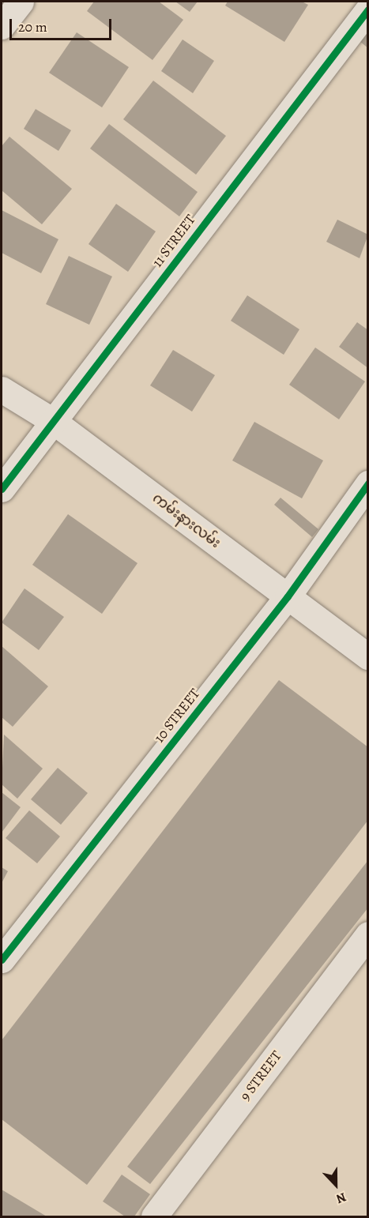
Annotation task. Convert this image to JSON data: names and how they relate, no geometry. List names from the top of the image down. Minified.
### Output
{"streets":{"street":["11 STREET","ကမ်းနားလမ်း","10 STREET","9 STREET"]},"crossings":[["11 STREET","ကမ်းနားလမ်း"],["ကမ်းနားလမ်း","10 STREET"]],"scale_bar":"20 m","north":"bottom"}
